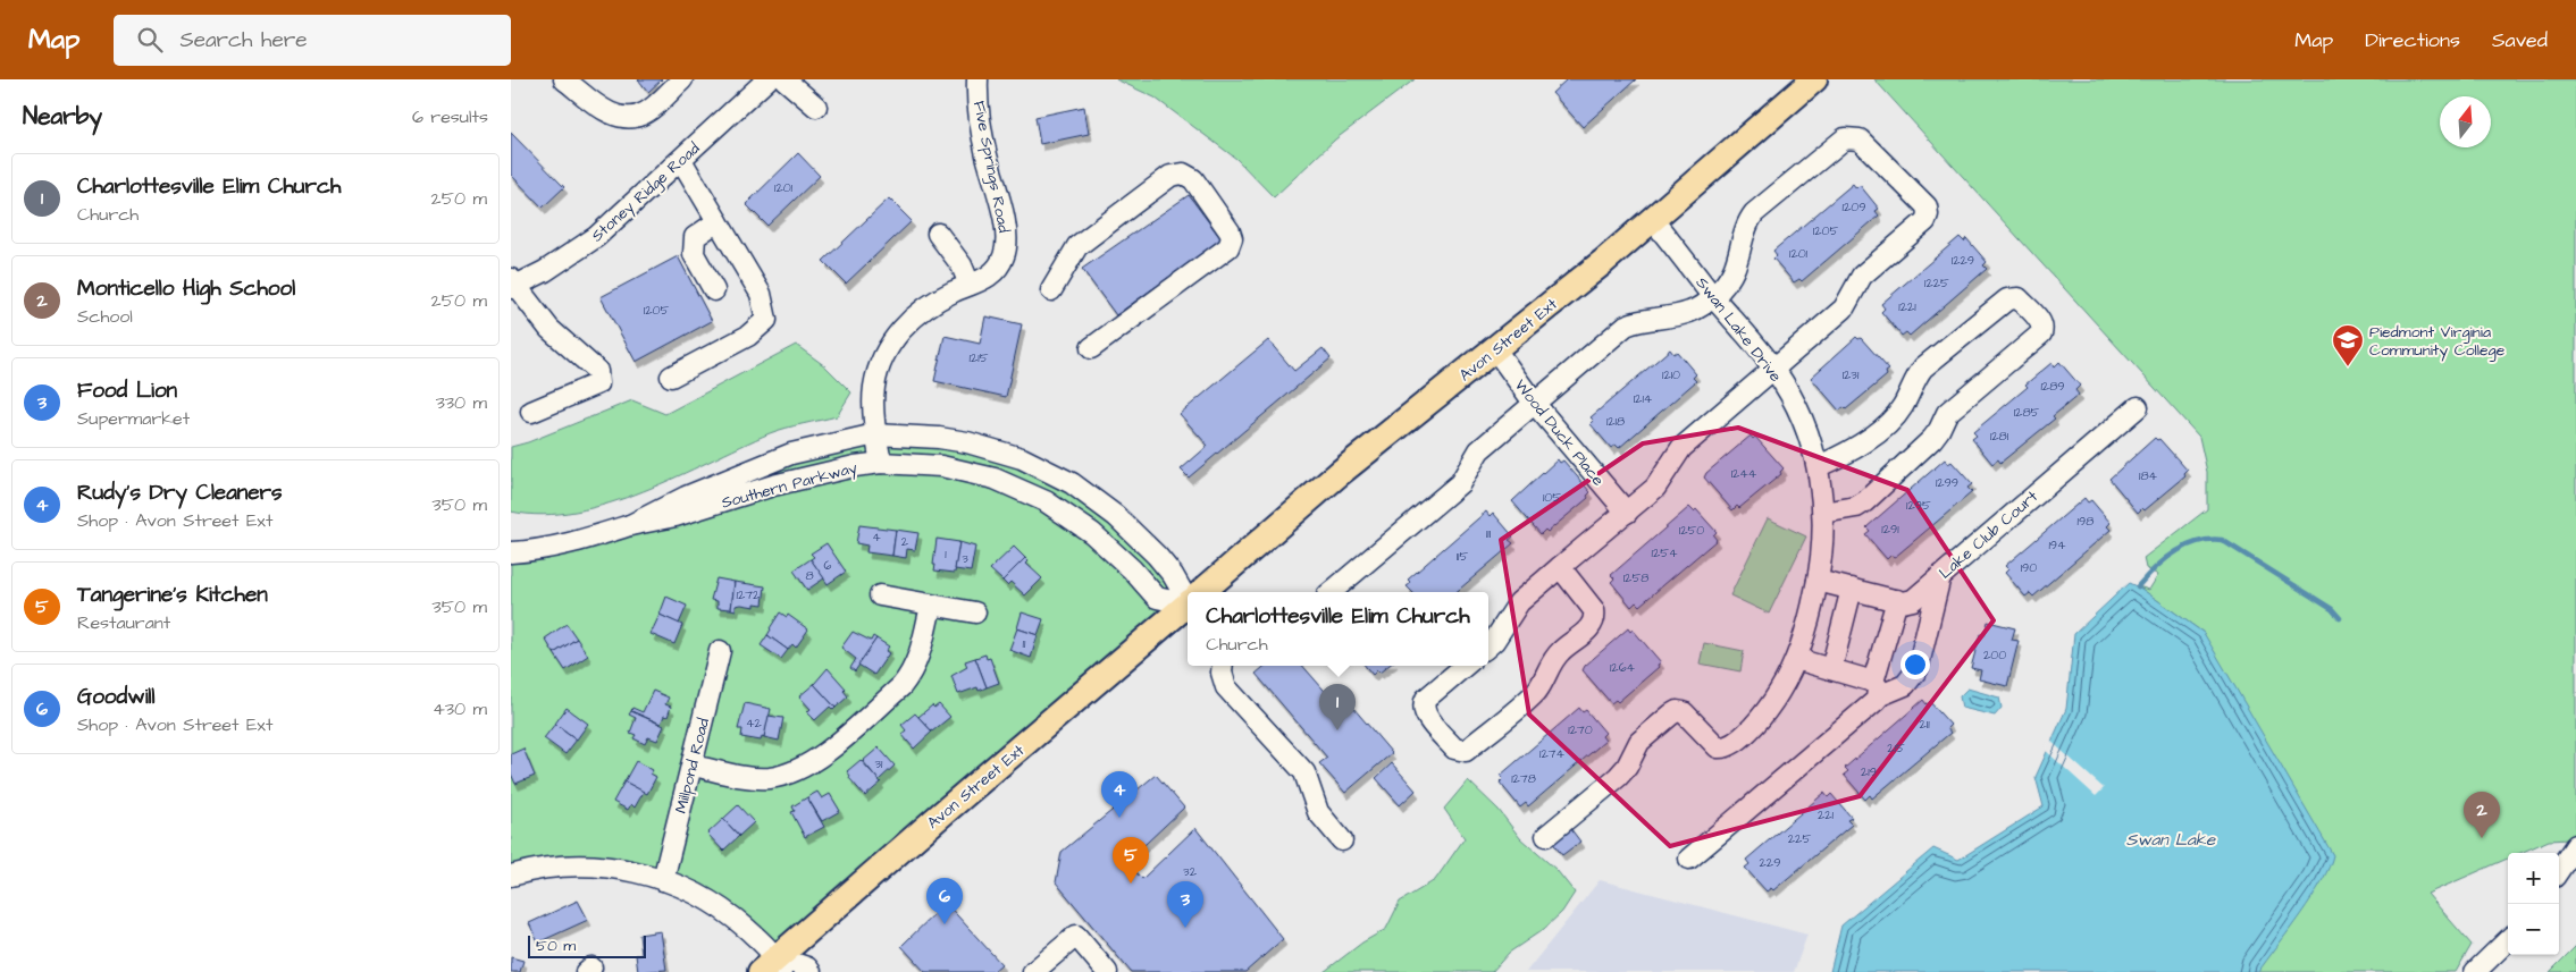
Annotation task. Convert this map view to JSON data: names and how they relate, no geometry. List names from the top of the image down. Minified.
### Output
{"streets":{"main road":["Avon Street Ext"],"street":["Five Springs Road","Stoney Ridge Road","Swan Lake Drive","Wood Duck Place","Southern Parkway","Lake Club Court","Millpond Road"]},"crossings":[["Five Springs Road","Southern Parkway"],["Swan Lake Drive","Avon Street Ext"],["Avon Street Ext","Wood Duck Place"]],"water":["Swan Lake"],"places":{"school or university":["Piedmont Virginia Community College"]},"house_numbers":["1201","1209","1205","1201","1229","1225","1221","1205","1215","1210","1231","1289","1214","1285","1218","1281","1244","184","1299","105","1295","198","1291","1250","111","4","2","194","1254","1","115","3","6","190","8","1258","1272","11","200","1264","42","211","1270","215","1274","31","219","1278","221","225","229","32"],"scale_bar":"50 m","north":"top","page":{"header":"Map","search":"Search here","nav":["Map","Directions","Saved"],"heading":["Nearby","6 results"],"list":[{"mark":"1","name":"Charlottesville Elim Church","note":"Church","value":"250 m"},{"mark":"2","name":"Monticello High School","note":"School","value":"250 m"},{"mark":"3","name":"Food Lion","note":"Supermarket","value":"330 m"},{"mark":"4","name":"Rudy's Dry Cleaners","note":"Shop · Avon Street Ext","value":"350 m"},{"mark":"5","name":"Tangerine's Kitchen","note":"Restaurant","value":"350 m"},{"mark":"6","name":"Goodwill","note":"Shop · Avon Street Ext","value":"430 m"}],"popup":["Charlottesville Elim Church","Church"],"pins":["1","4","2","5","6","3"],"map_buttons":["+","−"],"scale":"50 m"}}
